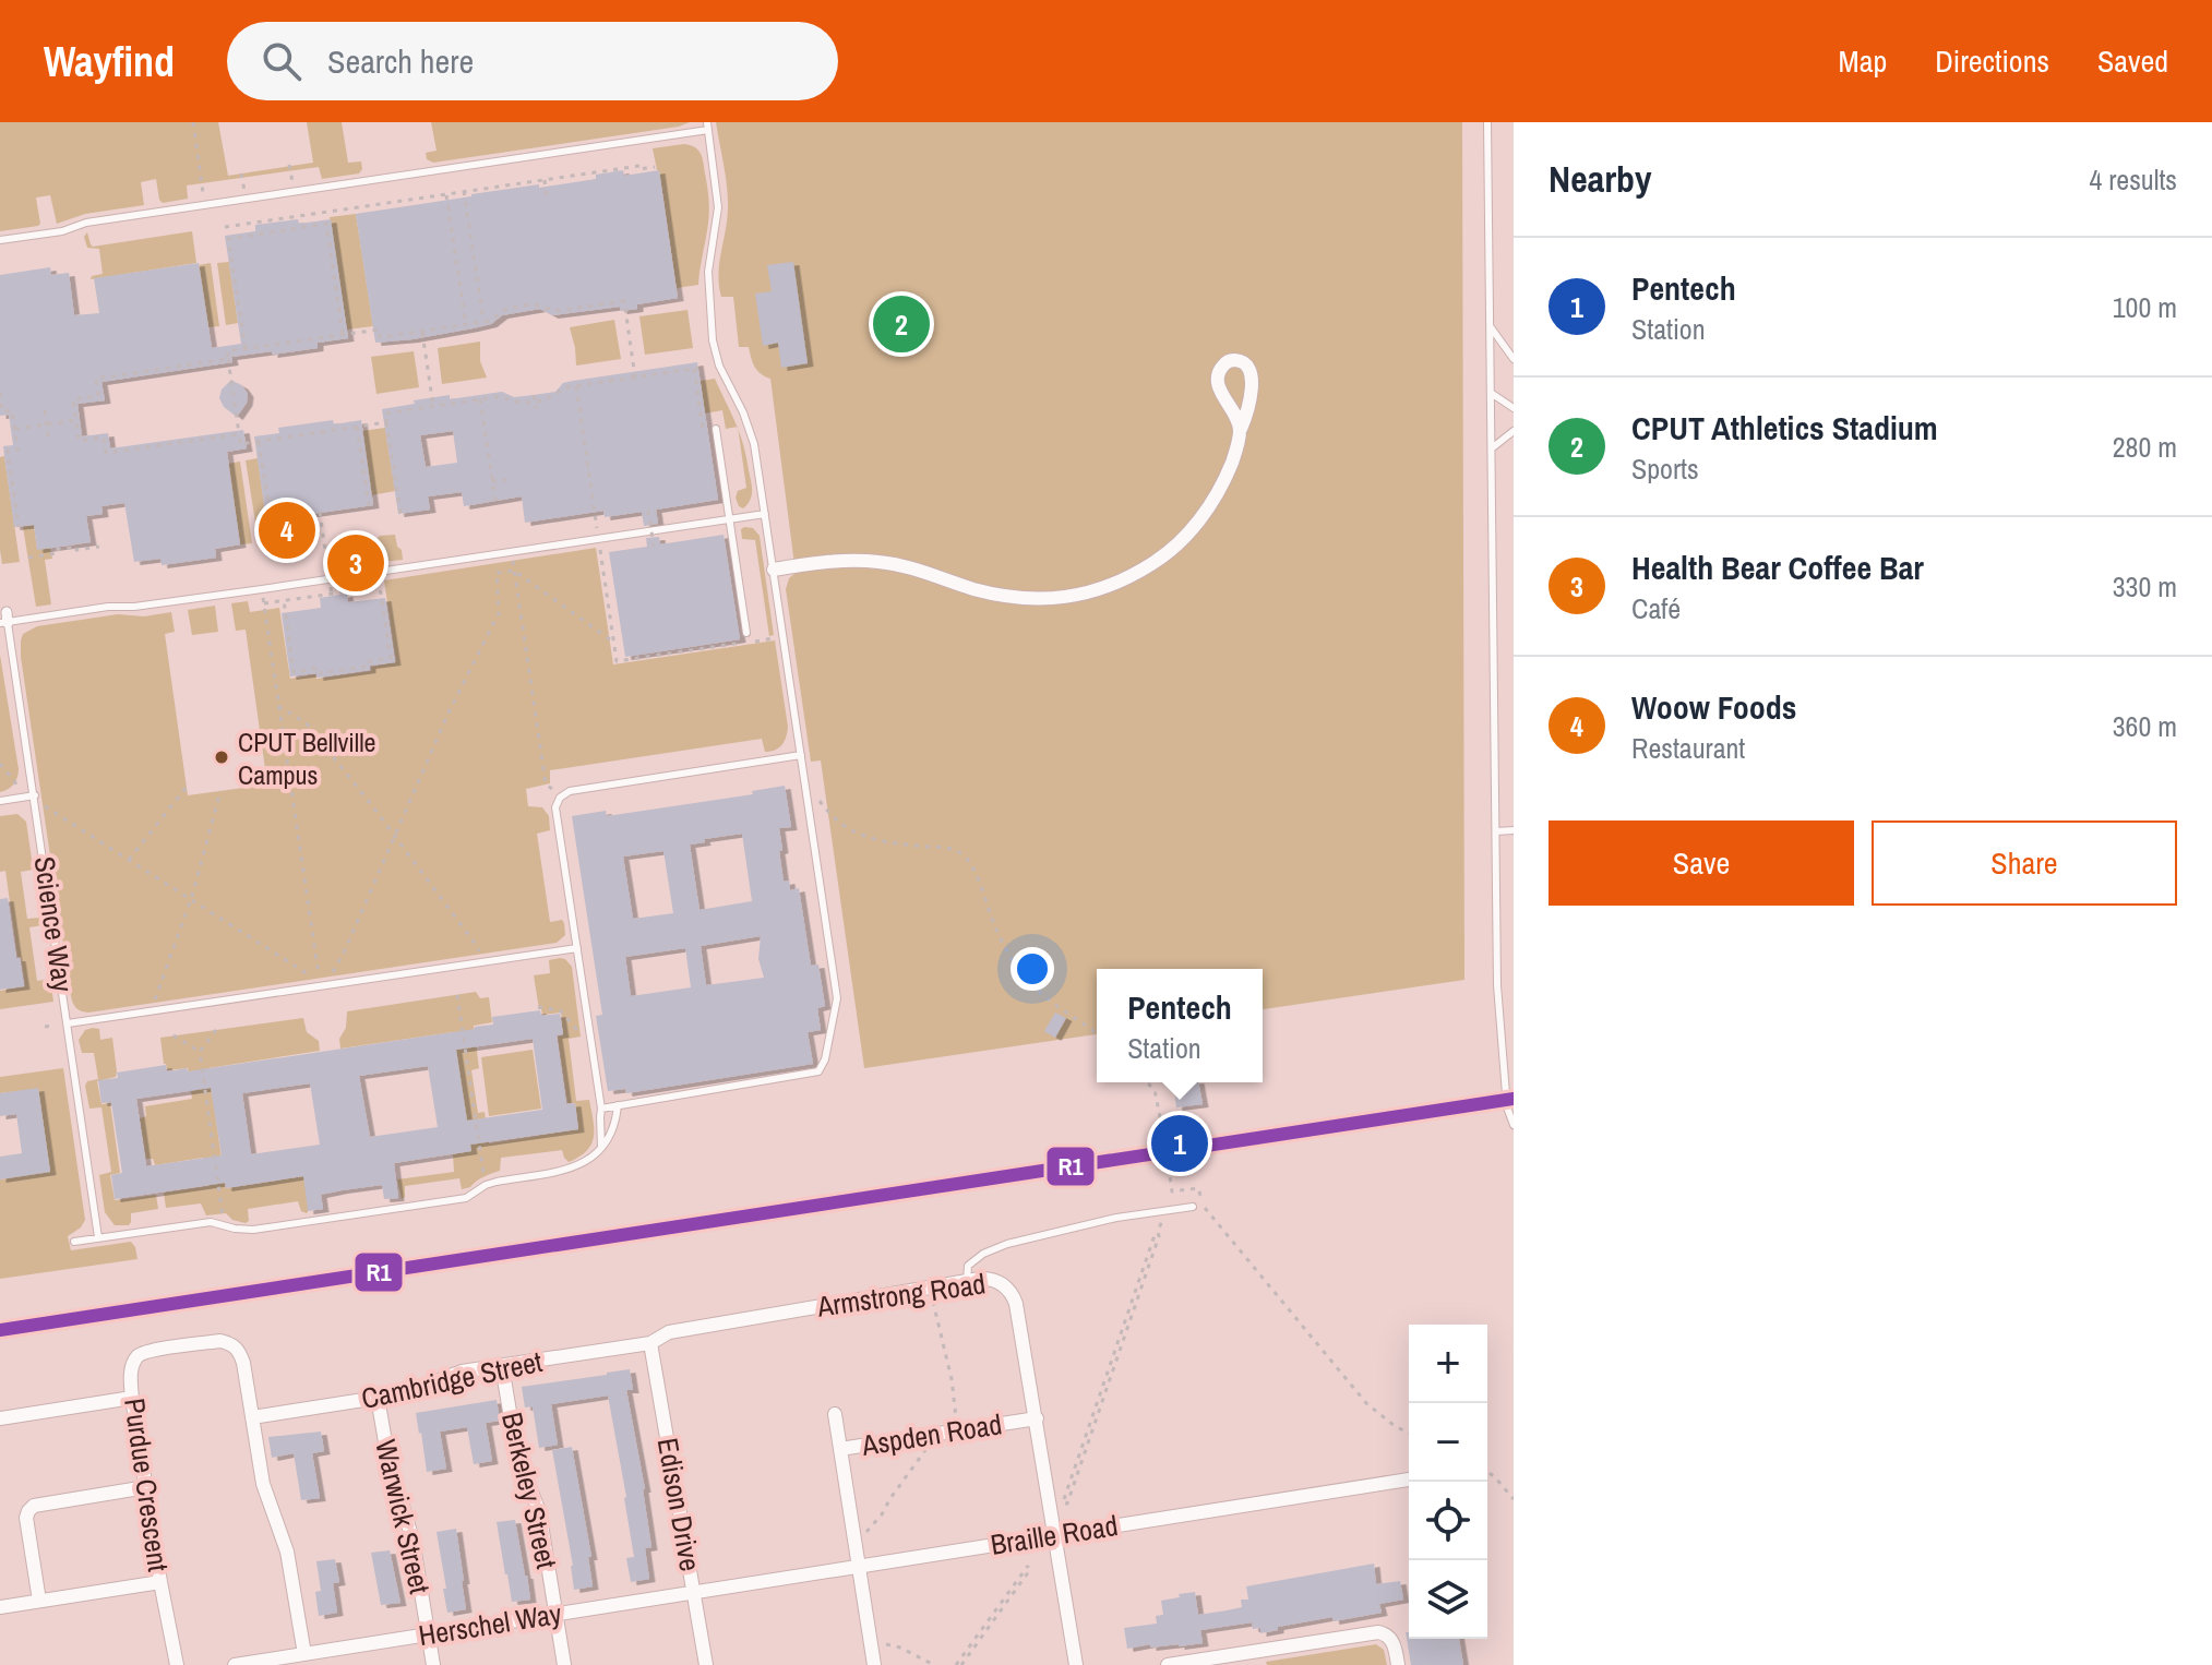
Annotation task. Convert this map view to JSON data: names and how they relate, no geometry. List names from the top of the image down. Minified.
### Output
{"streets":{"street":["Armstrong Road","Cambridge Street","Aspden Road","Purdue Crescent","Berkeley Street","Edison Drive","Warwick Street","Braille Road","Herschel Way"],"lane":["Science Way"]},"crossings":[["Armstrong Road","Cambridge Street"],["Armstrong Road","Aspden Road"],["Armstrong Road","Edison Drive"],["Armstrong Road","Braille Road"],["Cambridge Street","Purdue Crescent"],["Cambridge Street","Berkeley Street"],["Cambridge Street","Edison Drive"],["Cambridge Street","Warwick Street"],["Aspden Road","Braille Road"],["Purdue Crescent","Herschel Way"],["Berkeley Street","Herschel Way"],["Edison Drive","Braille Road"],["Edison Drive","Herschel Way"],["Warwick Street","Herschel Way"],["Braille Road","Herschel Way"]],"places":["CPUT Bellville Campus"],"lines":["transit line R1"],"page":{"header":"Wayfind","search":"Search here","nav":["Map","Directions","Saved"],"heading":["Nearby","4 results"],"list":[{"mark":"1","name":"Pentech","note":"Station","value":"100 m"},{"mark":"2","name":"CPUT Athletics Stadium","note":"Sports","value":"280 m"},{"mark":"3","name":"Health Bear Coffee Bar","note":"Café","value":"330 m"},{"mark":"4","name":"Woow Foods","note":"Restaurant","value":"360 m"}],"pins":["2","4","3","1"],"buttons":["Save","Share"],"popup":["Pentech","Station"],"map_buttons":["+","−"]}}
